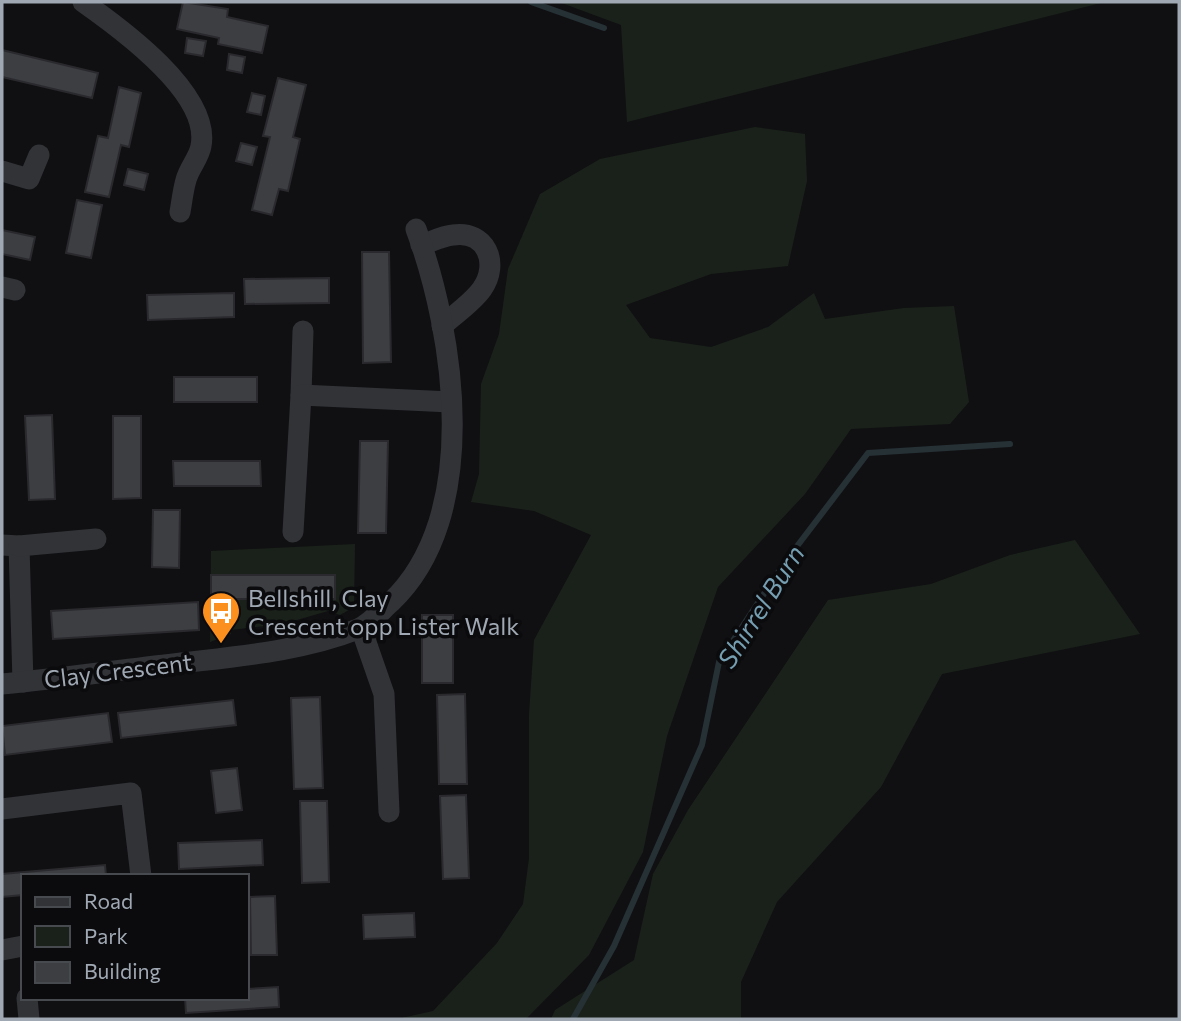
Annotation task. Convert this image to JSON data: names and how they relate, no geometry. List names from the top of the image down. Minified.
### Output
{"streets":{"street":["Clay Crescent"]},"water":["Shirrel Burn"],"places":{"bus stop":["Bellshill, Clay Crescent opp Lister Walk"]},"legend":["Road","Park","Building"]}
